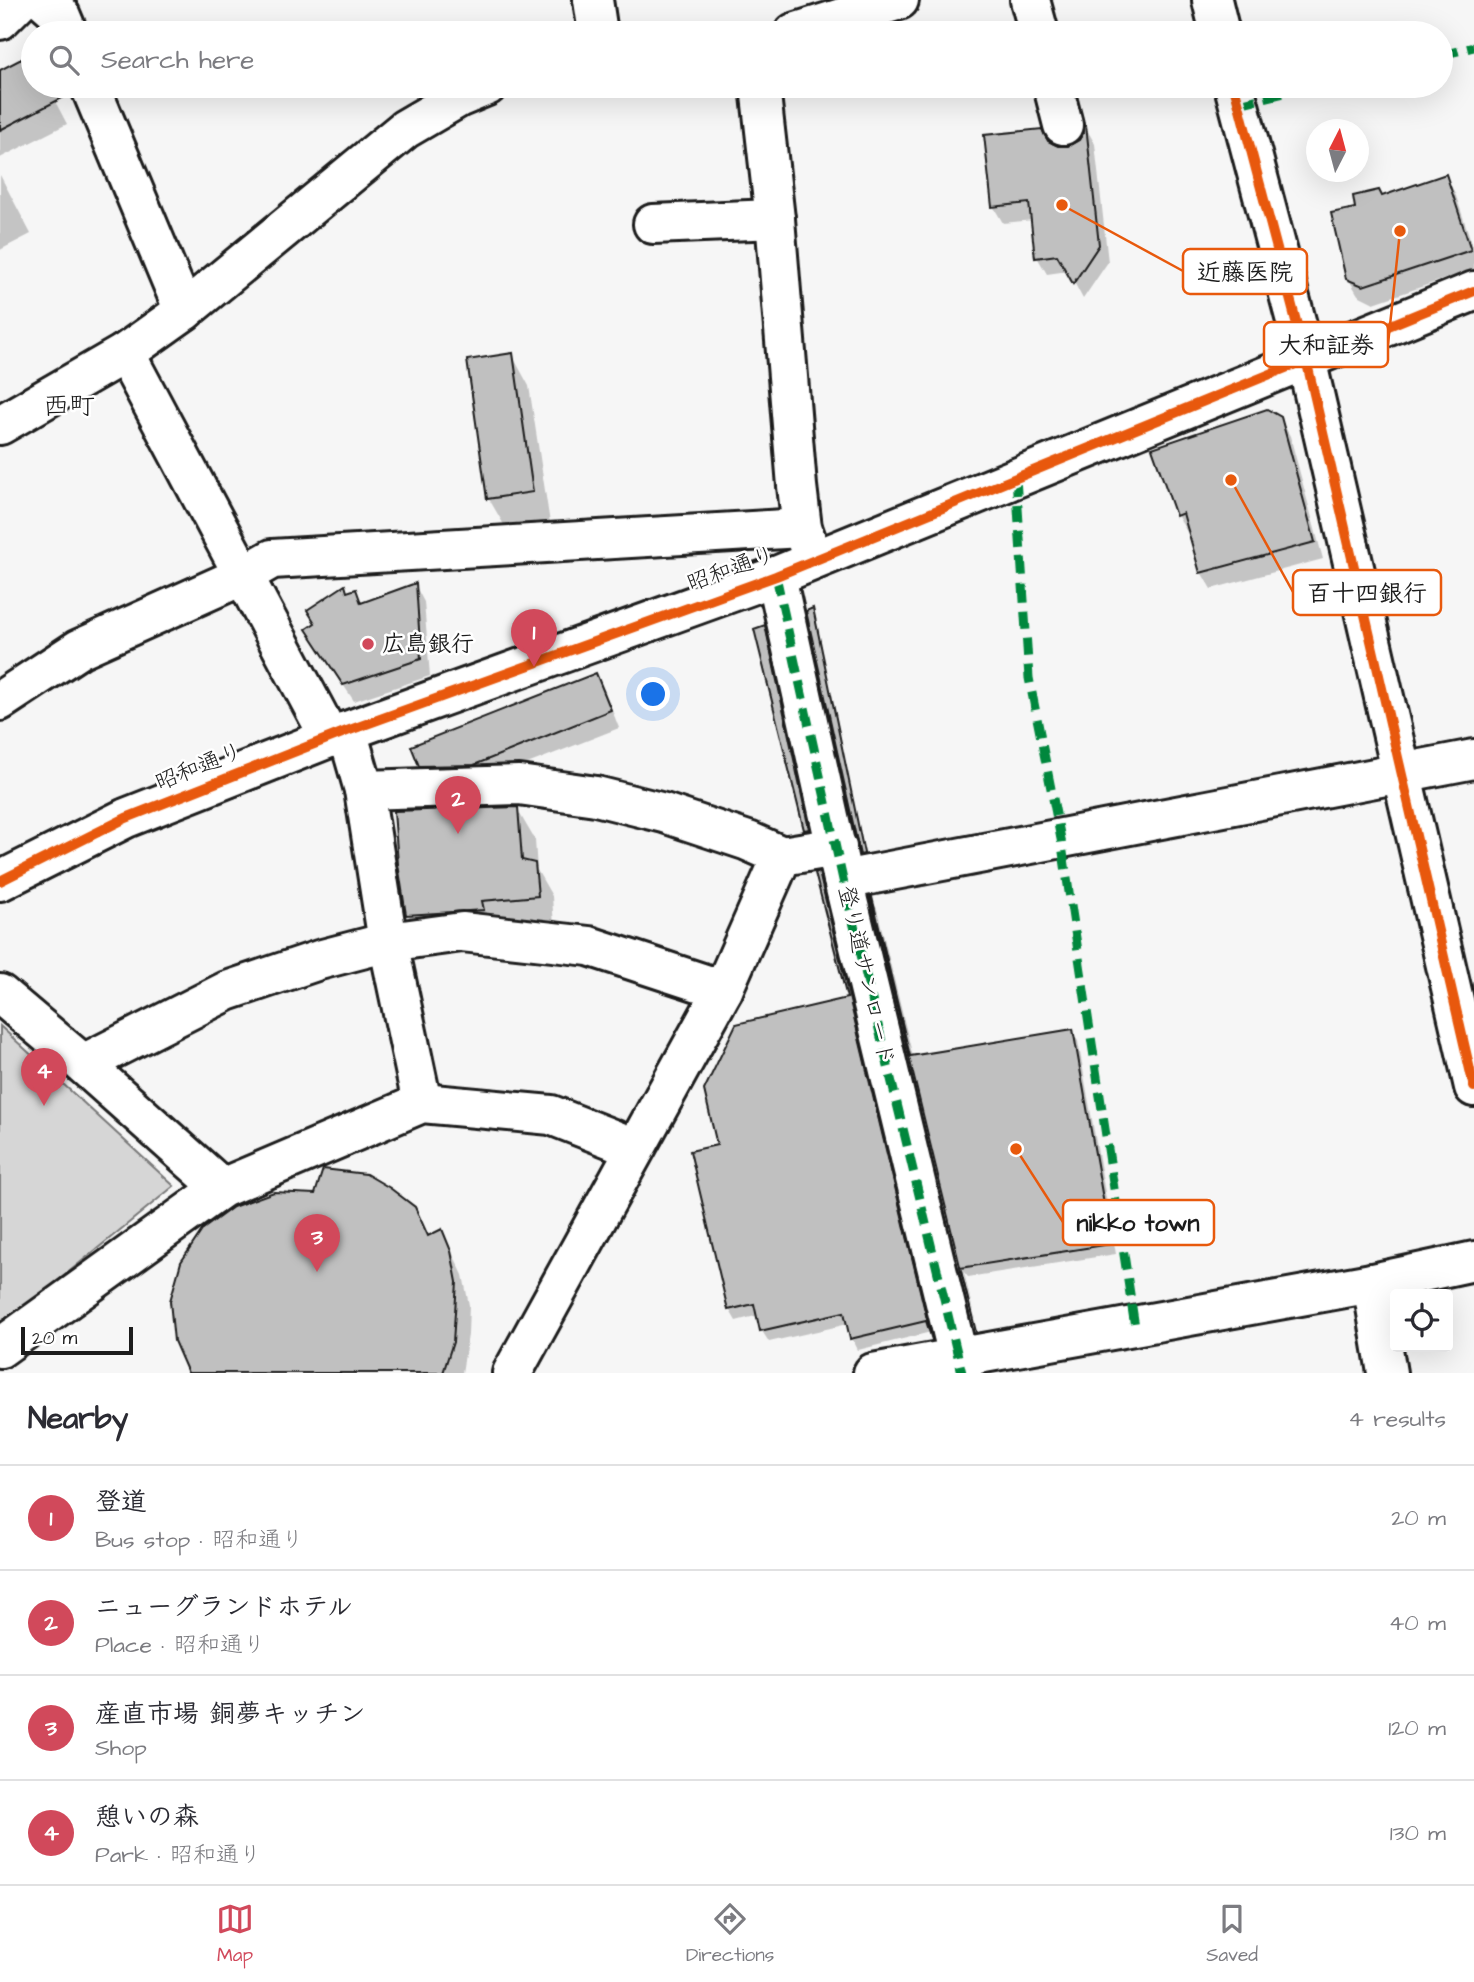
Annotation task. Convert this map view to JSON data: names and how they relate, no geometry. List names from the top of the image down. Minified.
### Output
{"streets":{"street":["昭和通り","登り道サンロード"]},"crossings":[["昭和通り","登り道サンロード"]],"districts":["西町"],"places":["近藤医院","大和証券","百十四銀行","広島銀行","nikko town"],"scale_bar":"20 m","north":"top","page":{"search":"Search here","pins":["1","2","4","3"],"scale":"20 m","heading":["Nearby","4 results"],"list":[{"mark":"1","name":"登道","note":"Bus stop · 昭和通り","value":"20 m"},{"mark":"2","name":"ニューグランドホテル","note":"Place · 昭和通り","value":"40 m"},{"mark":"3","name":"産直市場 銅夢キッチン","note":"Shop","value":"120 m"},{"mark":"4","name":"憩いの森","note":"Park · 昭和通り","value":"130 m"}],"nav":["Map","Directions","Saved"]}}
